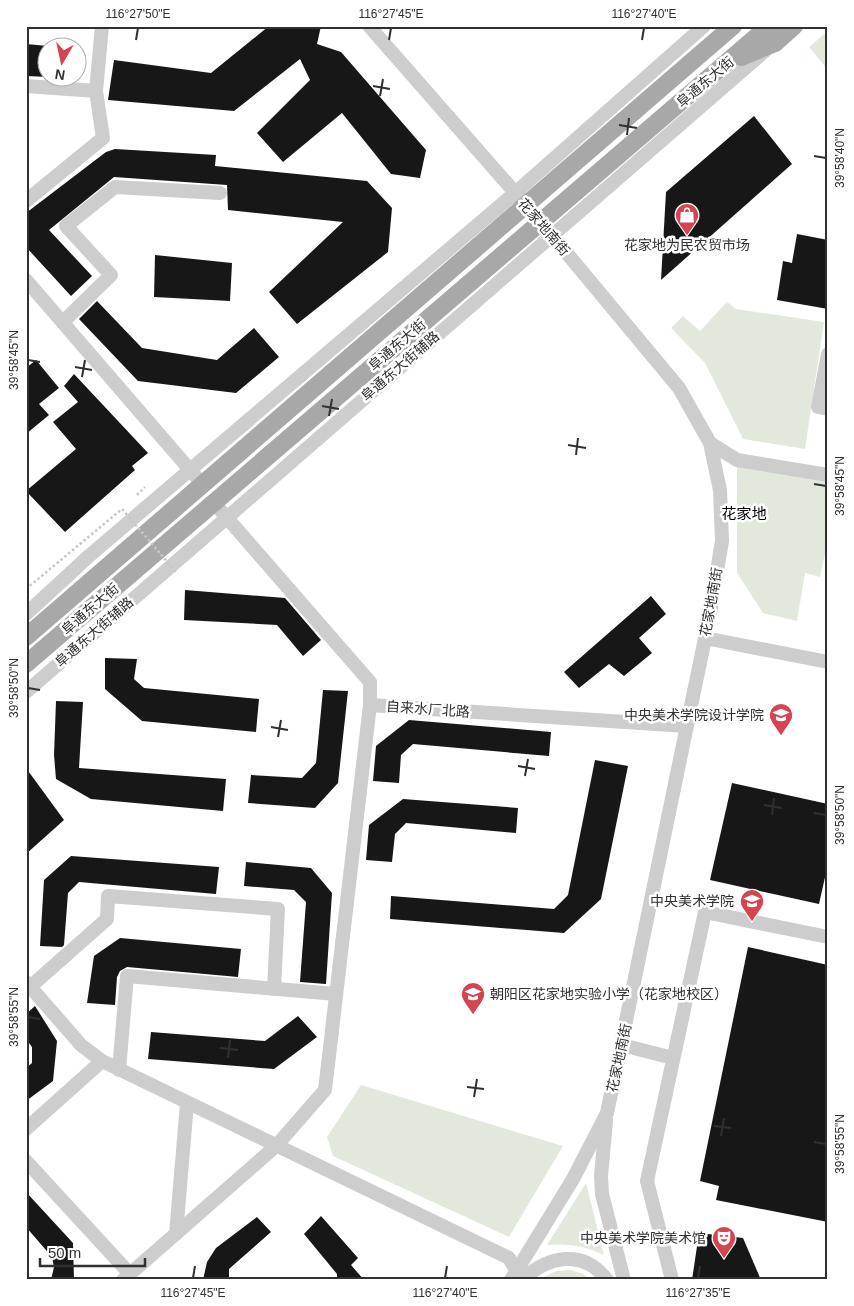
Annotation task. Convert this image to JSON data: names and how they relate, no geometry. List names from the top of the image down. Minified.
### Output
{"streets":{"main road":["阜通东大街"],"street":["花家地南街","阜通东大街辅路","自来水厂北路"]},"crossings":[["阜通东大街","花家地南街"],["阜通东大街","阜通东大街辅路"],["阜通东大街","自来水厂北路"],["花家地南街","阜通东大街辅路"],["花家地南街","自来水厂北路"],["阜通东大街辅路","自来水厂北路"]],"districts":["花家地"],"places":{"shop":["花家地为民农贸市场"],"school or university":["中央美术学院设计学院","中央美术学院","朝阳区花家地实验小学（花家地校区）"],"theatre":["中央美术学院美术馆"]},"scale_bar":"50 m","north":"bottom","coordinates":["116°27'50\"E","116°27'45\"E","116°27'40\"E","39°58'40\"N","39°58'45\"N","39°58'50\"N","39°58'55\"N","116°27'35\"E"]}
